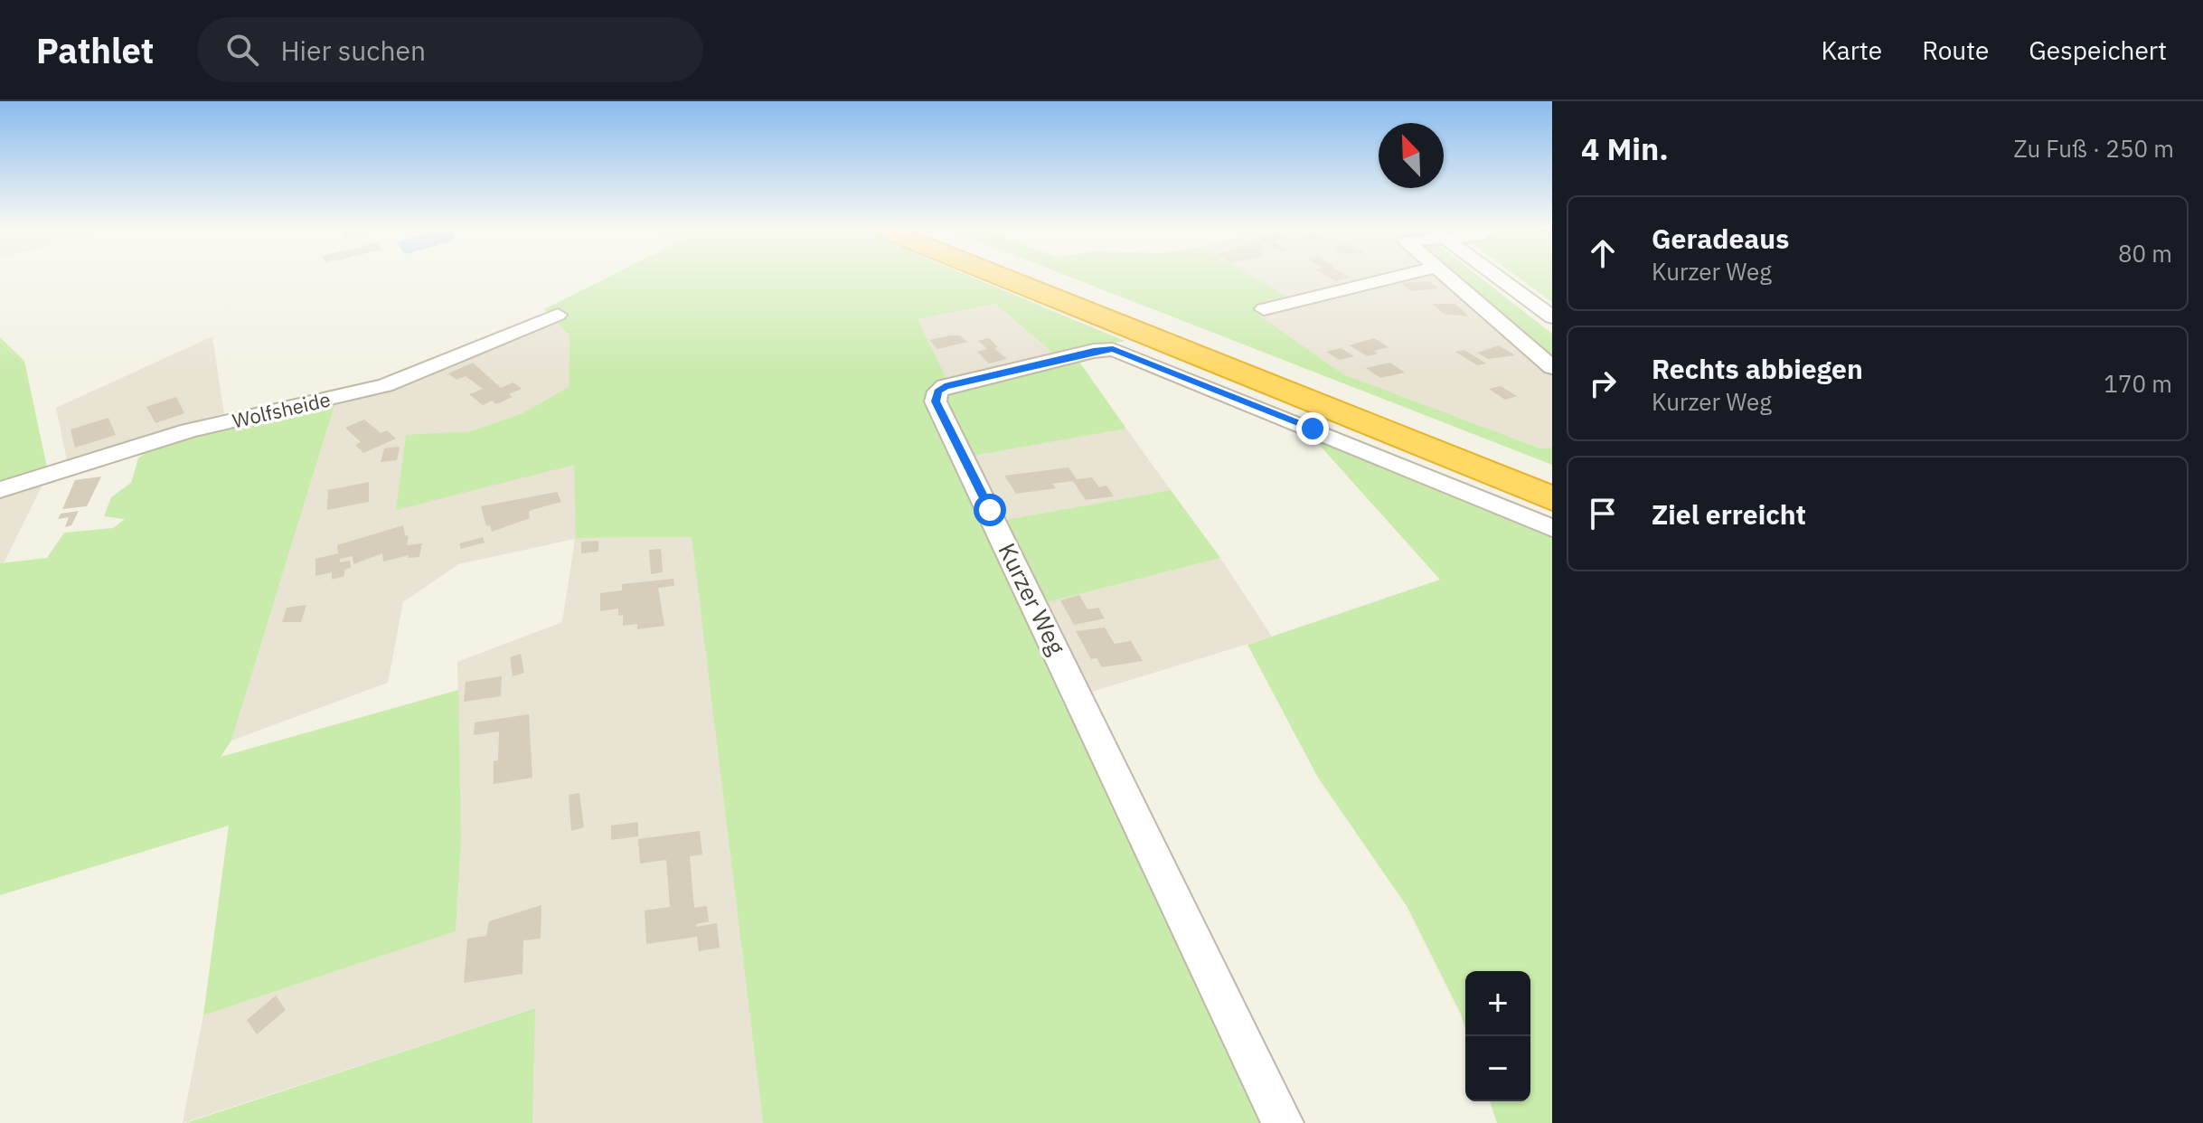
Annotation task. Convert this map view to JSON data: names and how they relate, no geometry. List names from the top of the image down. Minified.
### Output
{"streets":{"street":["Wolfsheide","Kurzer Weg"]},"north":"top left","page":{"header":"Pathlet","search":"Hier suchen","nav":["Karte","Route","Gespeichert"],"heading":["4 Min.","Zu Fuß · 250 m"],"list":[["Geradeaus","Kurzer Weg","80 m"],["Rechts abbiegen","Kurzer Weg","170 m"],"Ziel erreicht"],"map_buttons":["+","−"]}}
